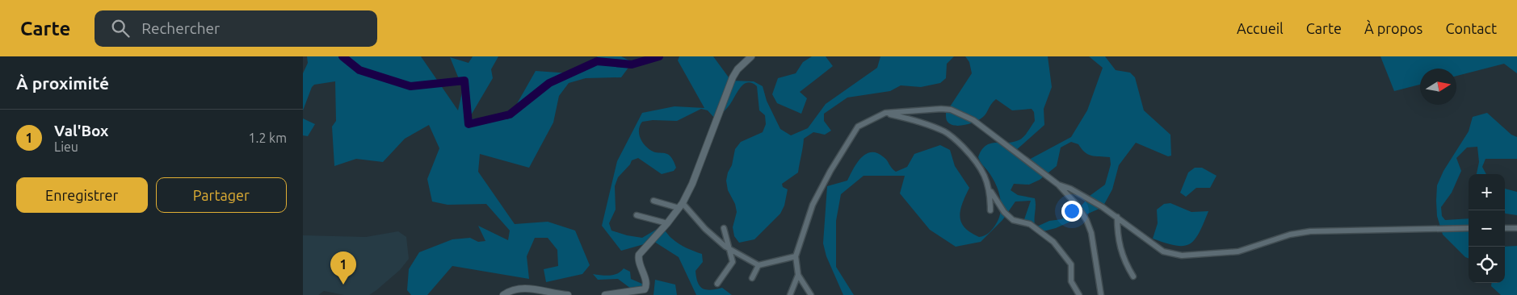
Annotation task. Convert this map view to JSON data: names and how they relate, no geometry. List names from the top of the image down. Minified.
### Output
{"north":"right","page":{"header":"Carte","search":"Rechercher","nav":["Accueil","Carte","À propos","Contact"],"heading":"À proximité","list":[{"mark":"1","name":"Val'Box","note":"Lieu","value":"1.2 km"}],"buttons":["Enregistrer","Partager"],"map_buttons":["+","−"],"pins":"1"}}
